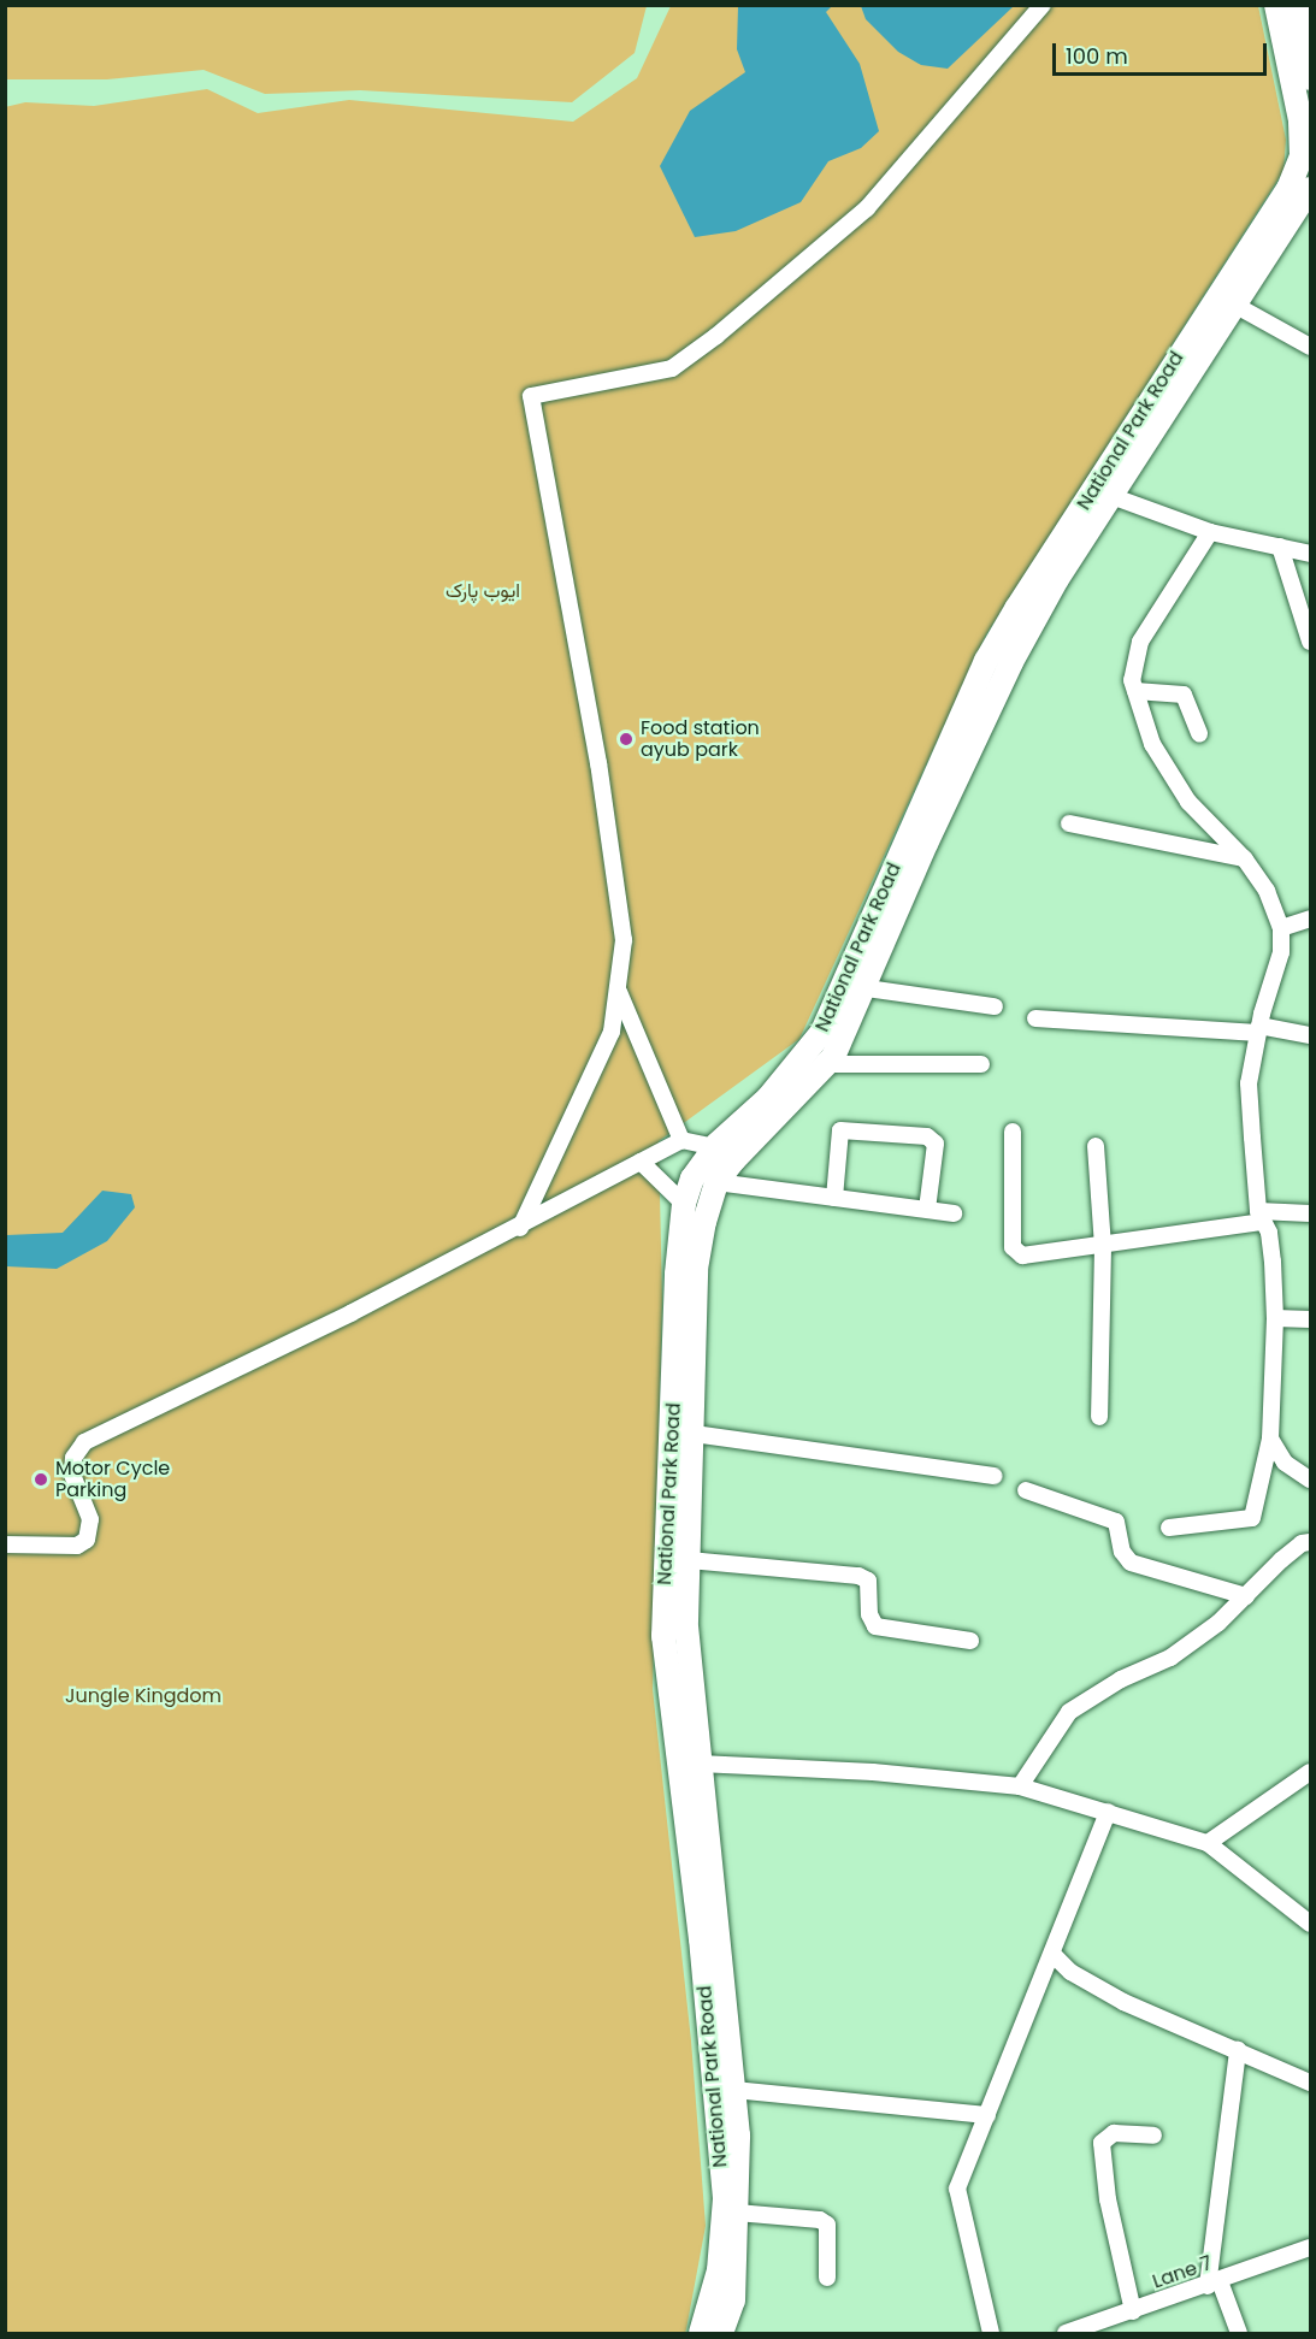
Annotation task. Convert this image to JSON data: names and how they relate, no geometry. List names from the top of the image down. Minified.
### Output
{"streets":{"main road":["National Park Road"],"street":["Lane 7"]},"parks":["ایوب پارک","Jungle Kingdom"],"places":["Food station ayub park","Motor Cycle Parking"],"scale_bar":"100 m"}
